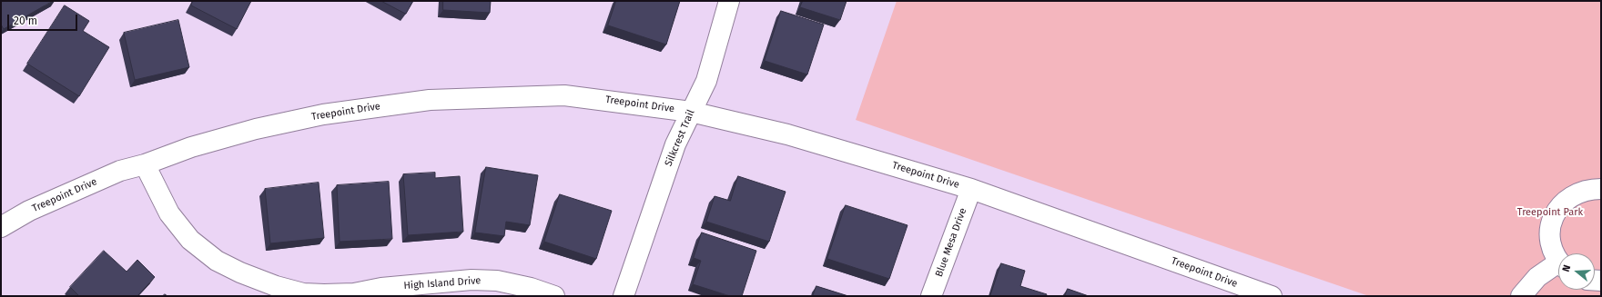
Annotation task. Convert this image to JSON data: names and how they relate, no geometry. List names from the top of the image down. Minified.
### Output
{"streets":{"street":["Treepoint Drive","Silkcrest Trail","Blue Mesa Drive","High Island Drive"]},"crossings":[["Treepoint Drive","Silkcrest Trail"],["Treepoint Drive","Blue Mesa Drive"],["Treepoint Drive","High Island Drive"]],"parks":["Treepoint Park"],"scale_bar":"20 m","north":"left"}
